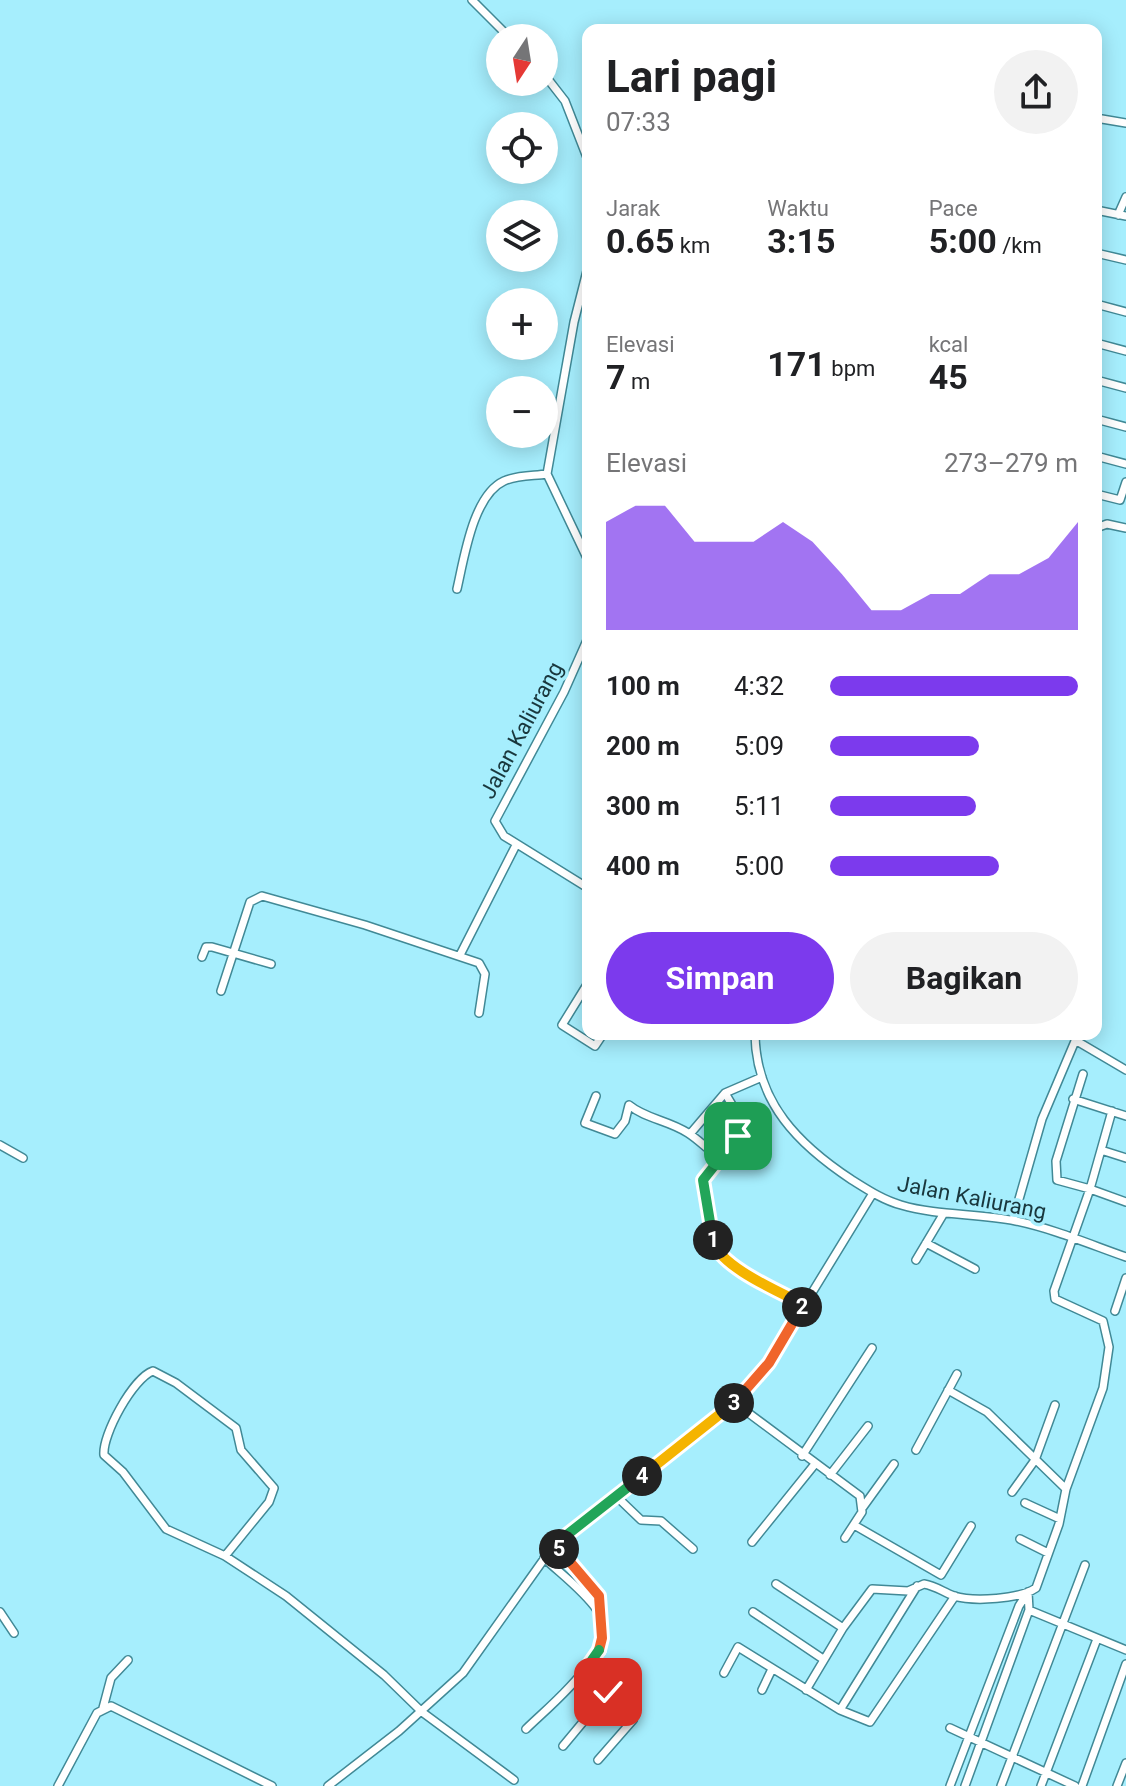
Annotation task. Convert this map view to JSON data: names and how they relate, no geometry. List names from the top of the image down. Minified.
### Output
{"streets":{"street":["Jalan Kaliurang"]},"north":"bottom","page":{"map_buttons":["+","−"],"heading":["Lari pagi","07:33"],"stats":[["Jarak","0.65 km"],["Waktu","3:15"],["Pace","5:00 /km"],["Elevasi","7 m"],["171 bpm"],["kcal","45"]],"chart":["Elevasi","273–279 m"],"list":[{"name":"100 m","note":"4:32"},{"name":"200 m","note":"5:09"},{"name":"300 m","note":"5:11"},{"name":"400 m","note":"5:00"}],"buttons":["Simpan","Bagikan"],"pins":["1","2","3","4","5"]}}
